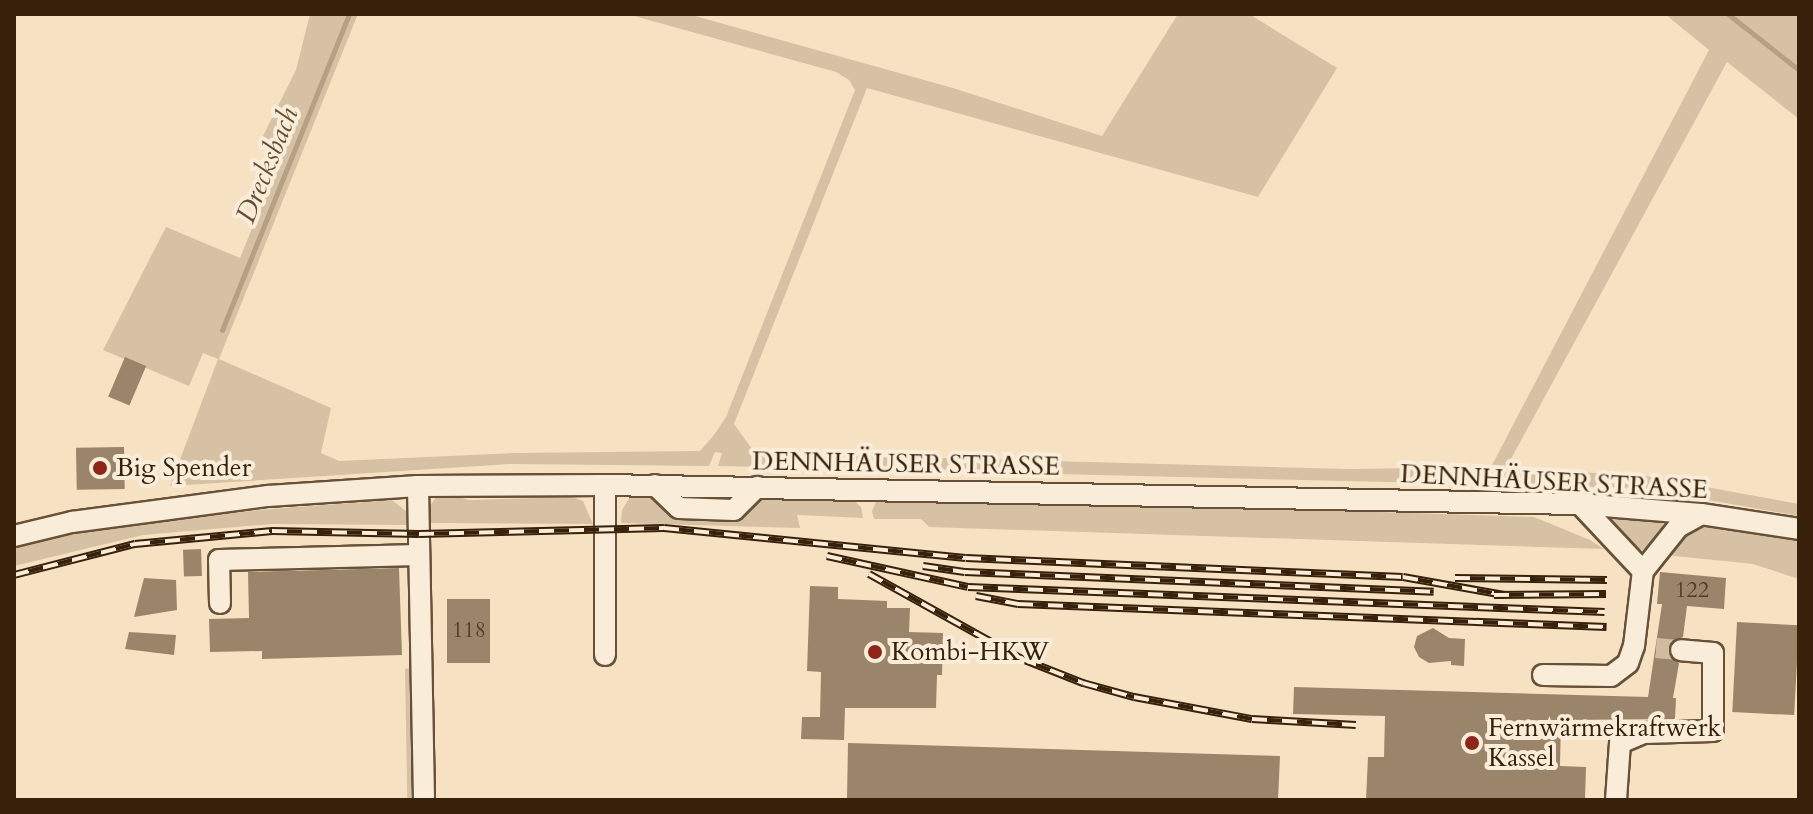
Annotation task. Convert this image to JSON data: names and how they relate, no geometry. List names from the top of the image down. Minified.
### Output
{"streets":{"street":["DENNHÄUSER STRASSE"]},"water":["Drecksbach"],"places":["Big Spender","Kombi-HKW","Fernwärmekraftwerk Kassel"],"house_numbers":["122","118"]}
